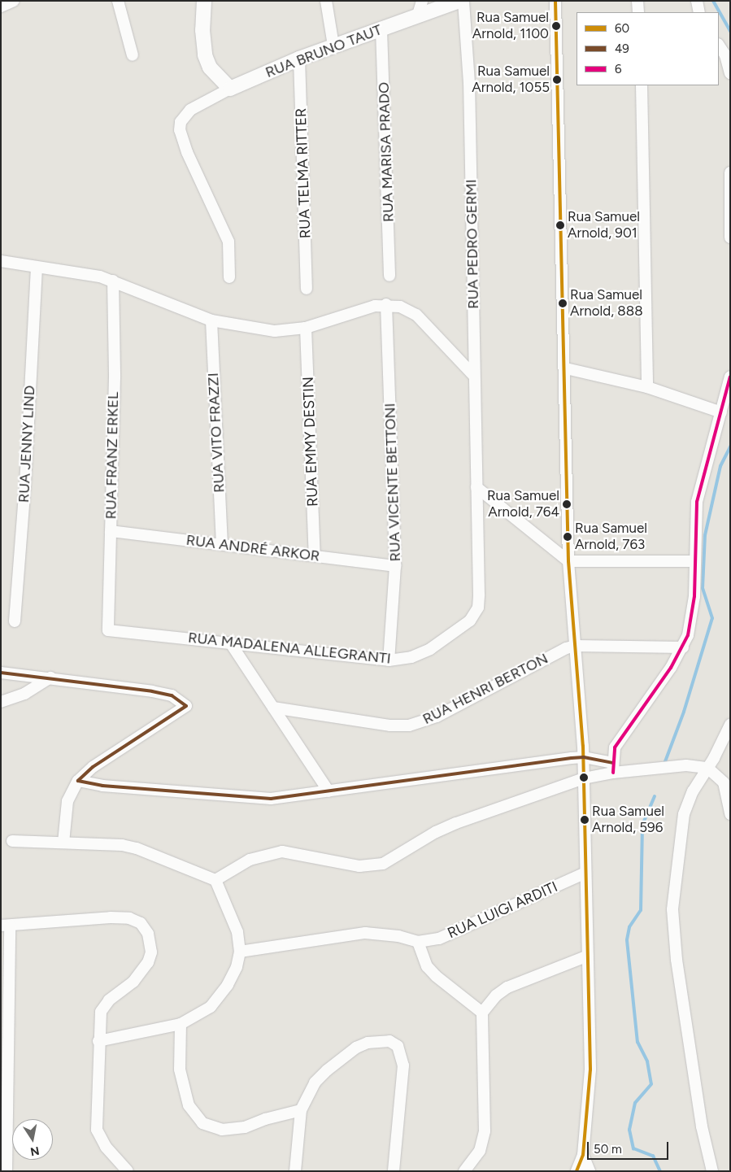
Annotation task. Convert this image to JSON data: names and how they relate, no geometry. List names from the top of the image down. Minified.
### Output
{"streets":{"street":["RUA BRUNO TAUT","RUA MARISA PRADO","RUA TELMA RITTER","RUA PEDRO GERMI","RUA VITO FRAZZI","RUA EMMY DESTIN","RUA JENNY LIND","RUA FRANZ ERKEL","RUA VICENTE BETTONI","RUA ANDRÉ ARKOR","RUA MADALENA ALLEGRANTI","RUA HENRI BERTON","RUA LUIGI ARDITI"]},"crossings":[["RUA BRUNO TAUT","RUA MARISA PRADO"],["RUA BRUNO TAUT","RUA TELMA RITTER"],["RUA PEDRO GERMI","RUA MADALENA ALLEGRANTI"],["RUA VITO FRAZZI","RUA ANDRÉ ARKOR"],["RUA EMMY DESTIN","RUA ANDRÉ ARKOR"],["RUA FRANZ ERKEL","RUA ANDRÉ ARKOR"],["RUA FRANZ ERKEL","RUA MADALENA ALLEGRANTI"],["RUA VICENTE BETTONI","RUA ANDRÉ ARKOR"],["RUA VICENTE BETTONI","RUA MADALENA ALLEGRANTI"]],"places":["Rua Samuel Arnold, 1100","Rua Samuel Arnold, 1055","Rua Samuel Arnold, 901","Rua Samuel Arnold, 888","Rua Samuel Arnold, 764","Rua Samuel Arnold, 763","Rua Samuel Arnold, 596"],"lines":["transit line 60","transit line 6","transit line 49"],"legend":["60","49","6"],"scale_bar":"50 m","north":"bottom"}
